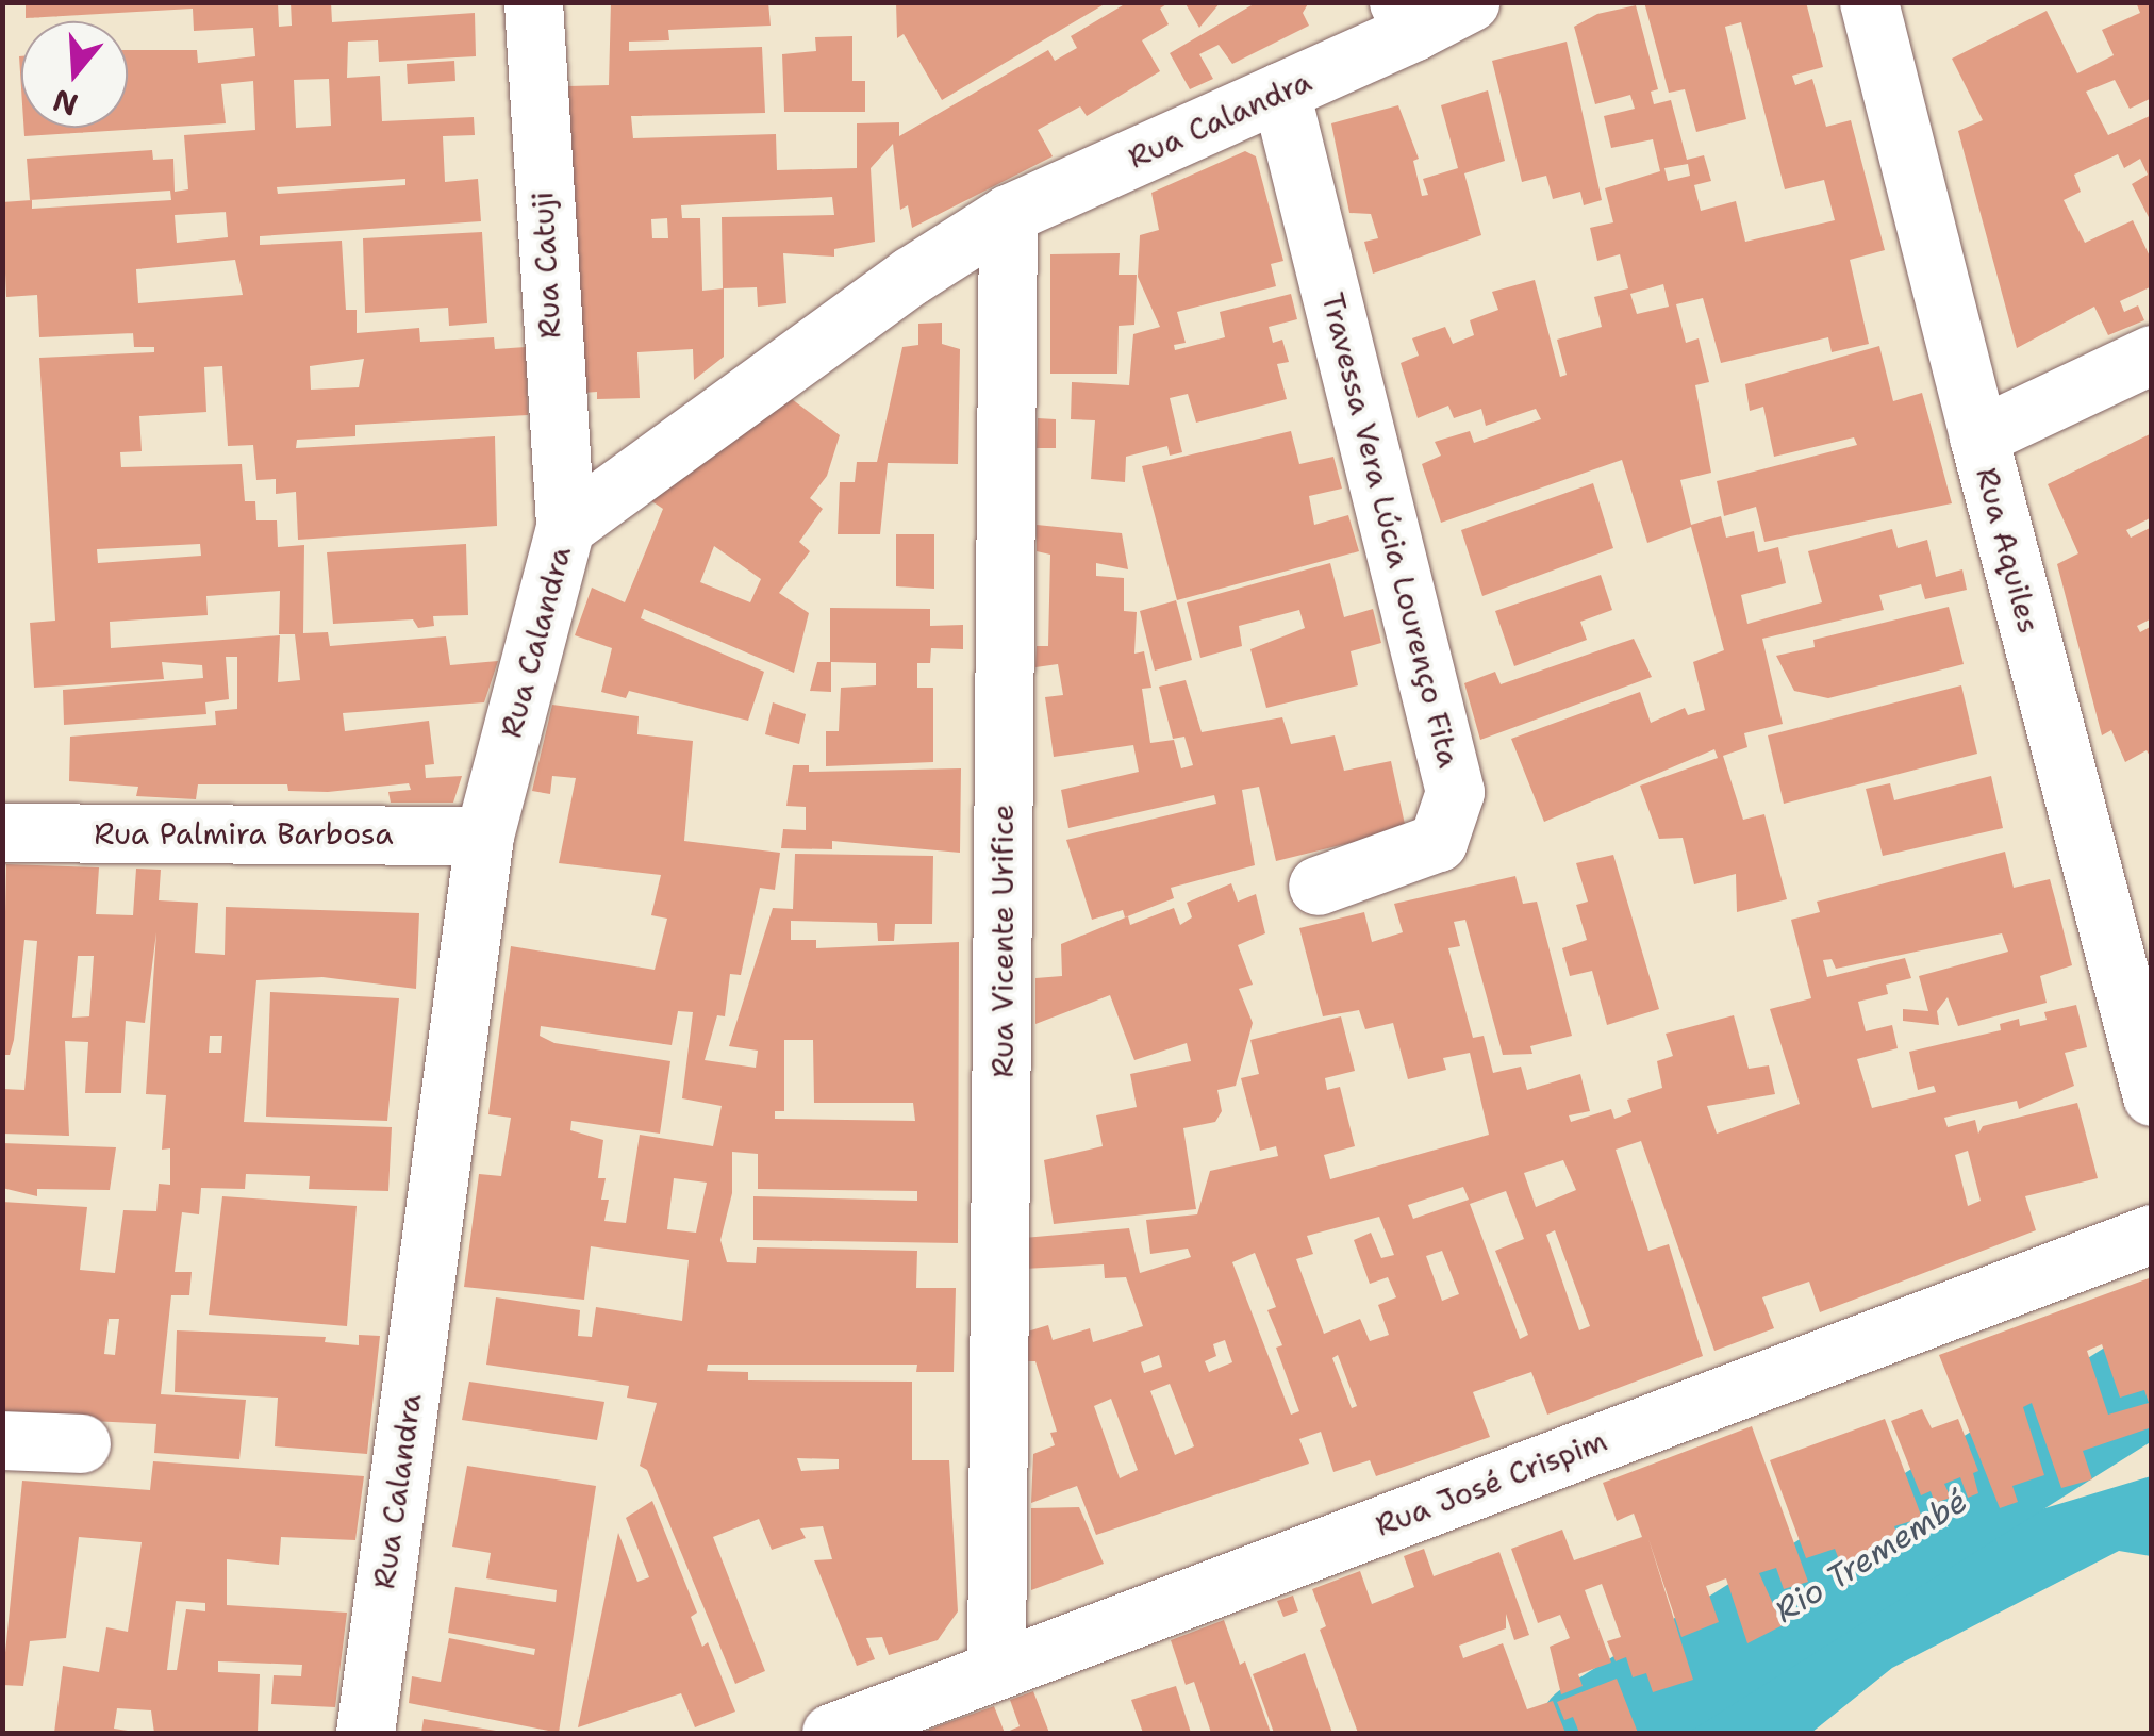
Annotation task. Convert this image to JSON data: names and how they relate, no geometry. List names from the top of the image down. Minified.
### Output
{"streets":{"street":["Rua Calandra","Rua Catuji","Travessa Vera Lúcia Lourenço Fita","Rua Aquiles","Rua Palmira Barbosa","Rua Vicente Urifice","Rua José Crispim"]},"crossings":[["Rua Calandra","Rua Catuji"],["Rua Calandra","Travessa Vera Lúcia Lourenço Fita"],["Rua Calandra","Rua Palmira Barbosa"],["Rua Calandra","Rua Vicente Urifice"],["Rua Vicente Urifice","Rua José Crispim"]],"water":["Rio Tremembé"],"north":"bottom"}
